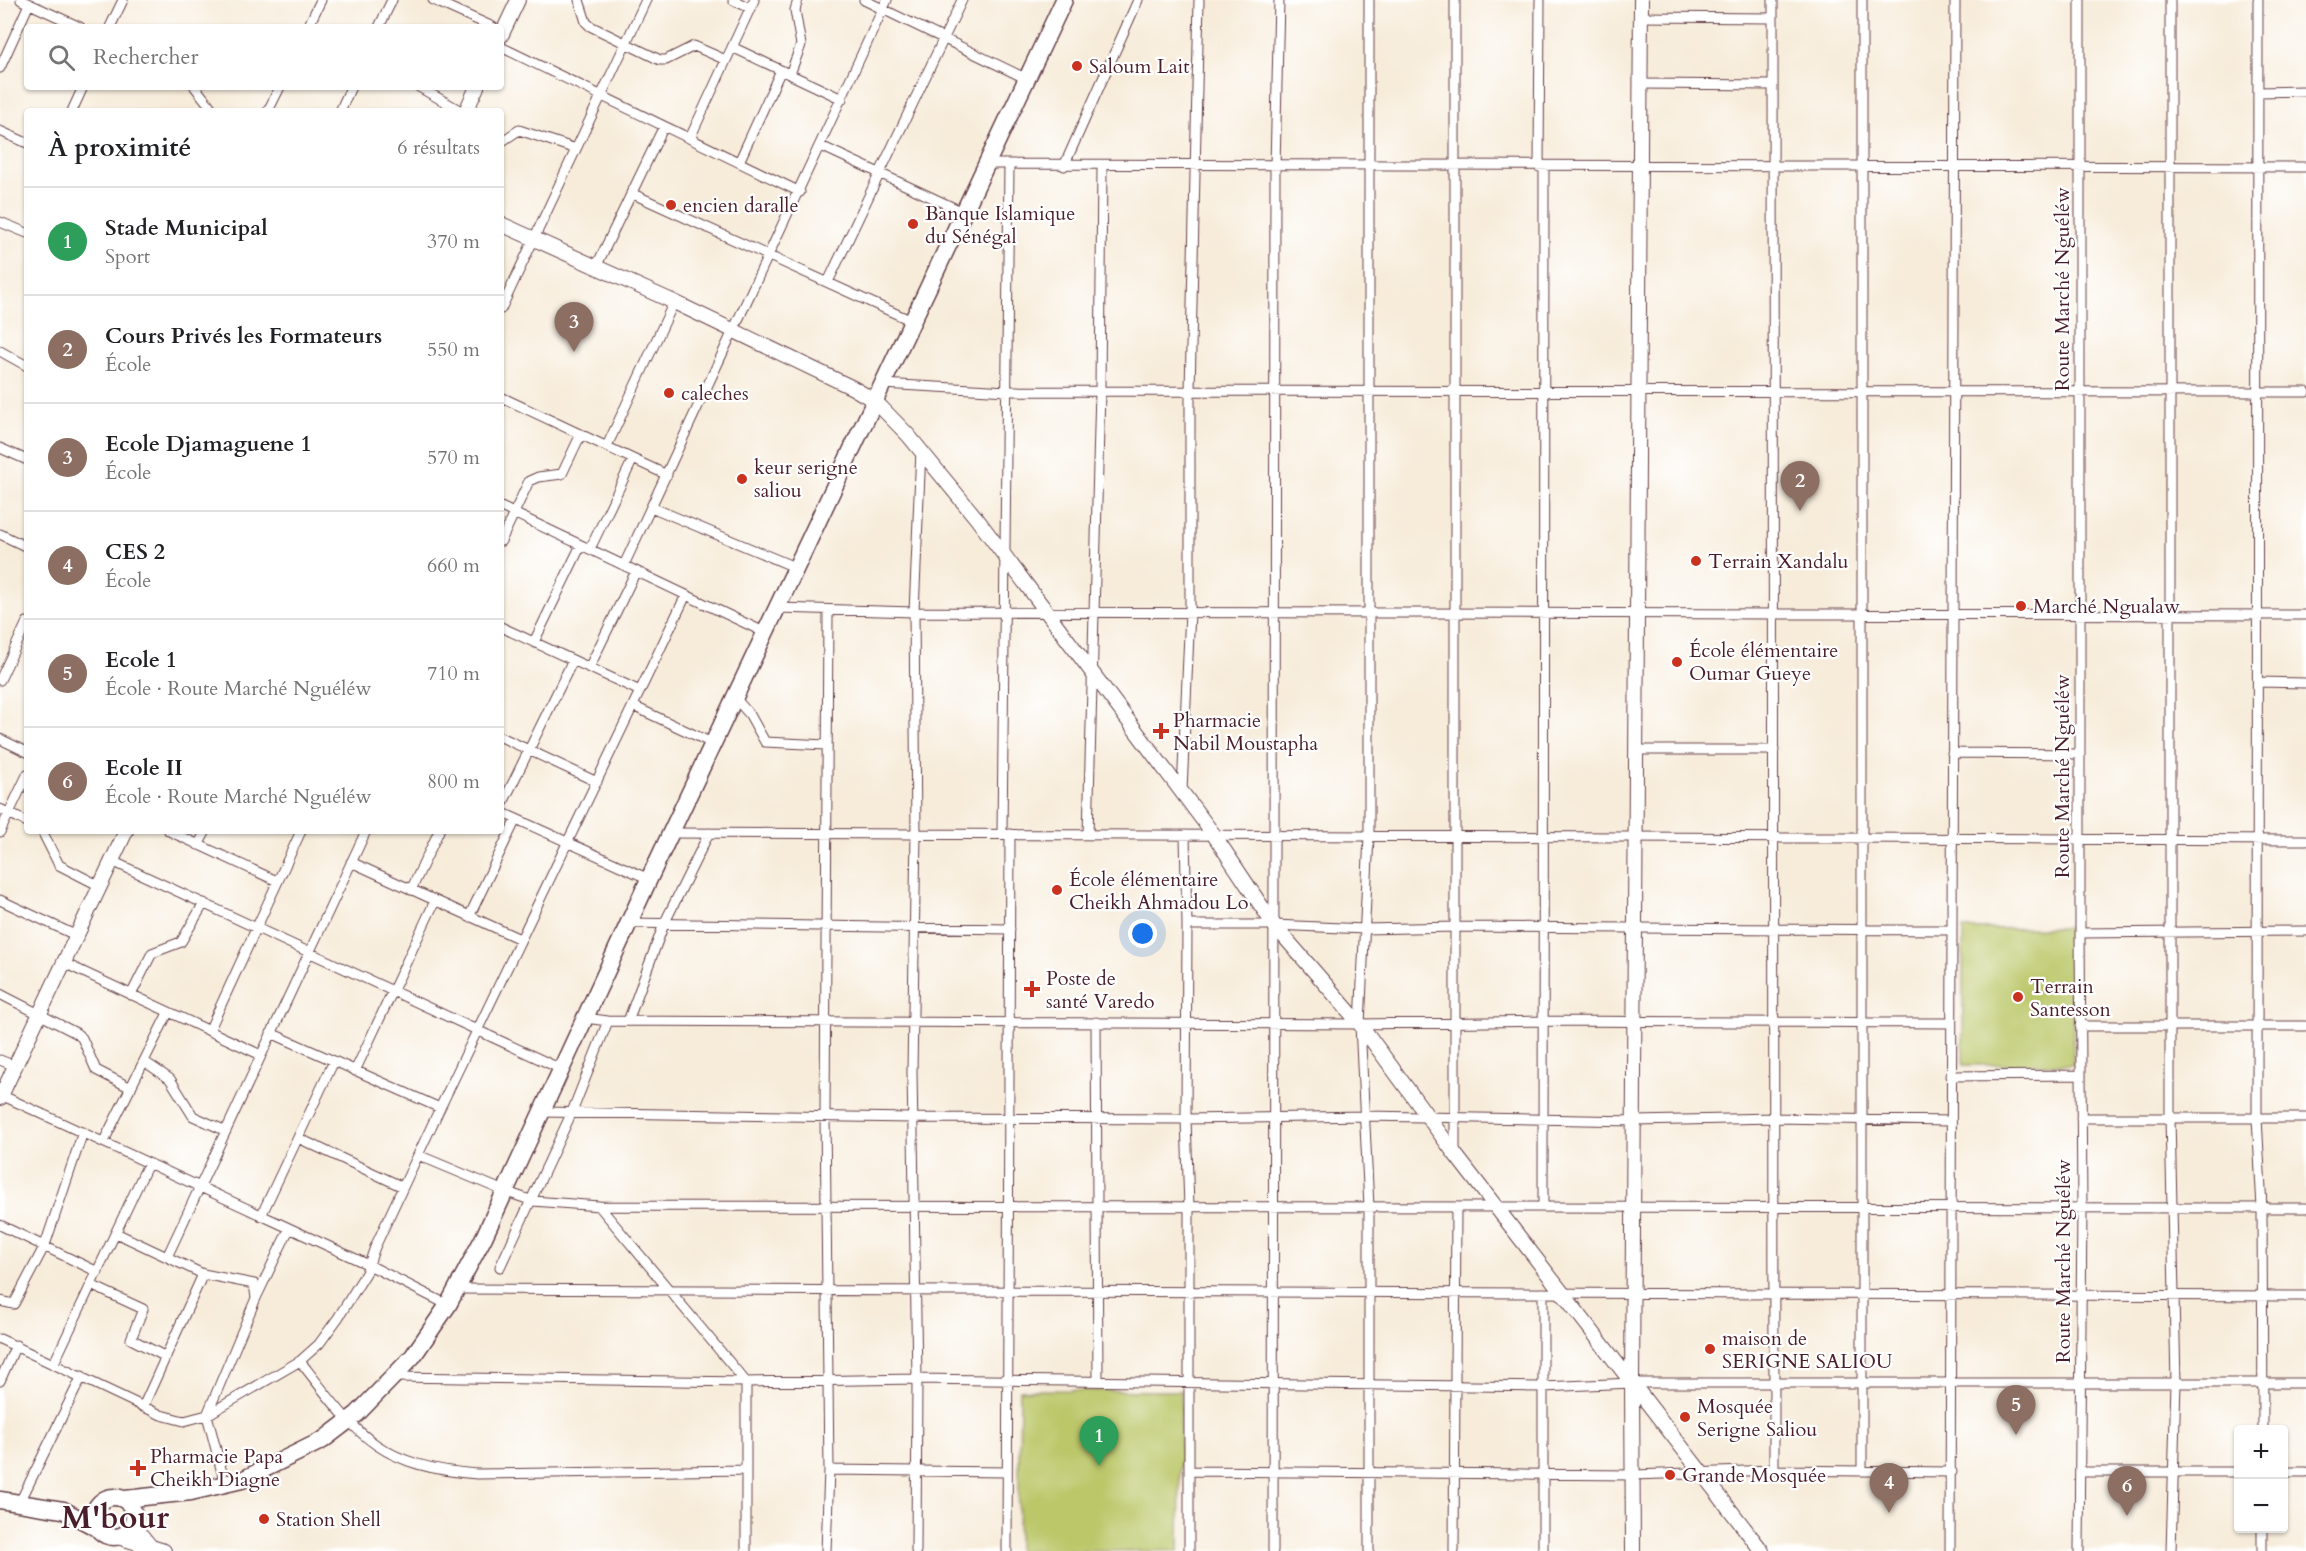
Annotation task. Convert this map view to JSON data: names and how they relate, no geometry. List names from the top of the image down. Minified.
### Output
{"streets":{"street":["Route Marché Nguéléw"]},"districts":["M'bour"],"places":{"other":["Saloum Lait","encien daralle","Banque Islamique du Sénégal","caleches","keur serigne saliou","Terrain Xandalu","Marché Ngualaw","École élémentaire Oumar Gueye","École élémentaire Cheikh Ahmadou Lo","Terrain Santesson","maison de SERIGNE SALIOU","Mosquée Serigne Saliou","Grande Mosquée","Station Shell"],"health":["Pharmacie Nabil Moustapha","Poste de santé Varedo","Pharmacie Papa Cheikh Diagne"]},"page":{"search":"Rechercher","heading":["À proximité","6 résultats"],"list":[{"mark":"1","name":"Stade Municipal","note":"Sport","value":"370 m"},{"mark":"2","name":"Cours Privés les Formateurs","note":"École","value":"550 m"},{"mark":"3","name":"Ecole Djamaguene 1","note":"École","value":"570 m"},{"mark":"4","name":"CES 2","note":"École","value":"660 m"},{"mark":"5","name":"Ecole 1","note":"École · Route Marché Nguéléw","value":"710 m"},{"mark":"6","name":"Ecole II","note":"École · Route Marché Nguéléw","value":"800 m"}],"pins":["3","2","5","1","4","6"],"map_buttons":["+","−"]}}
